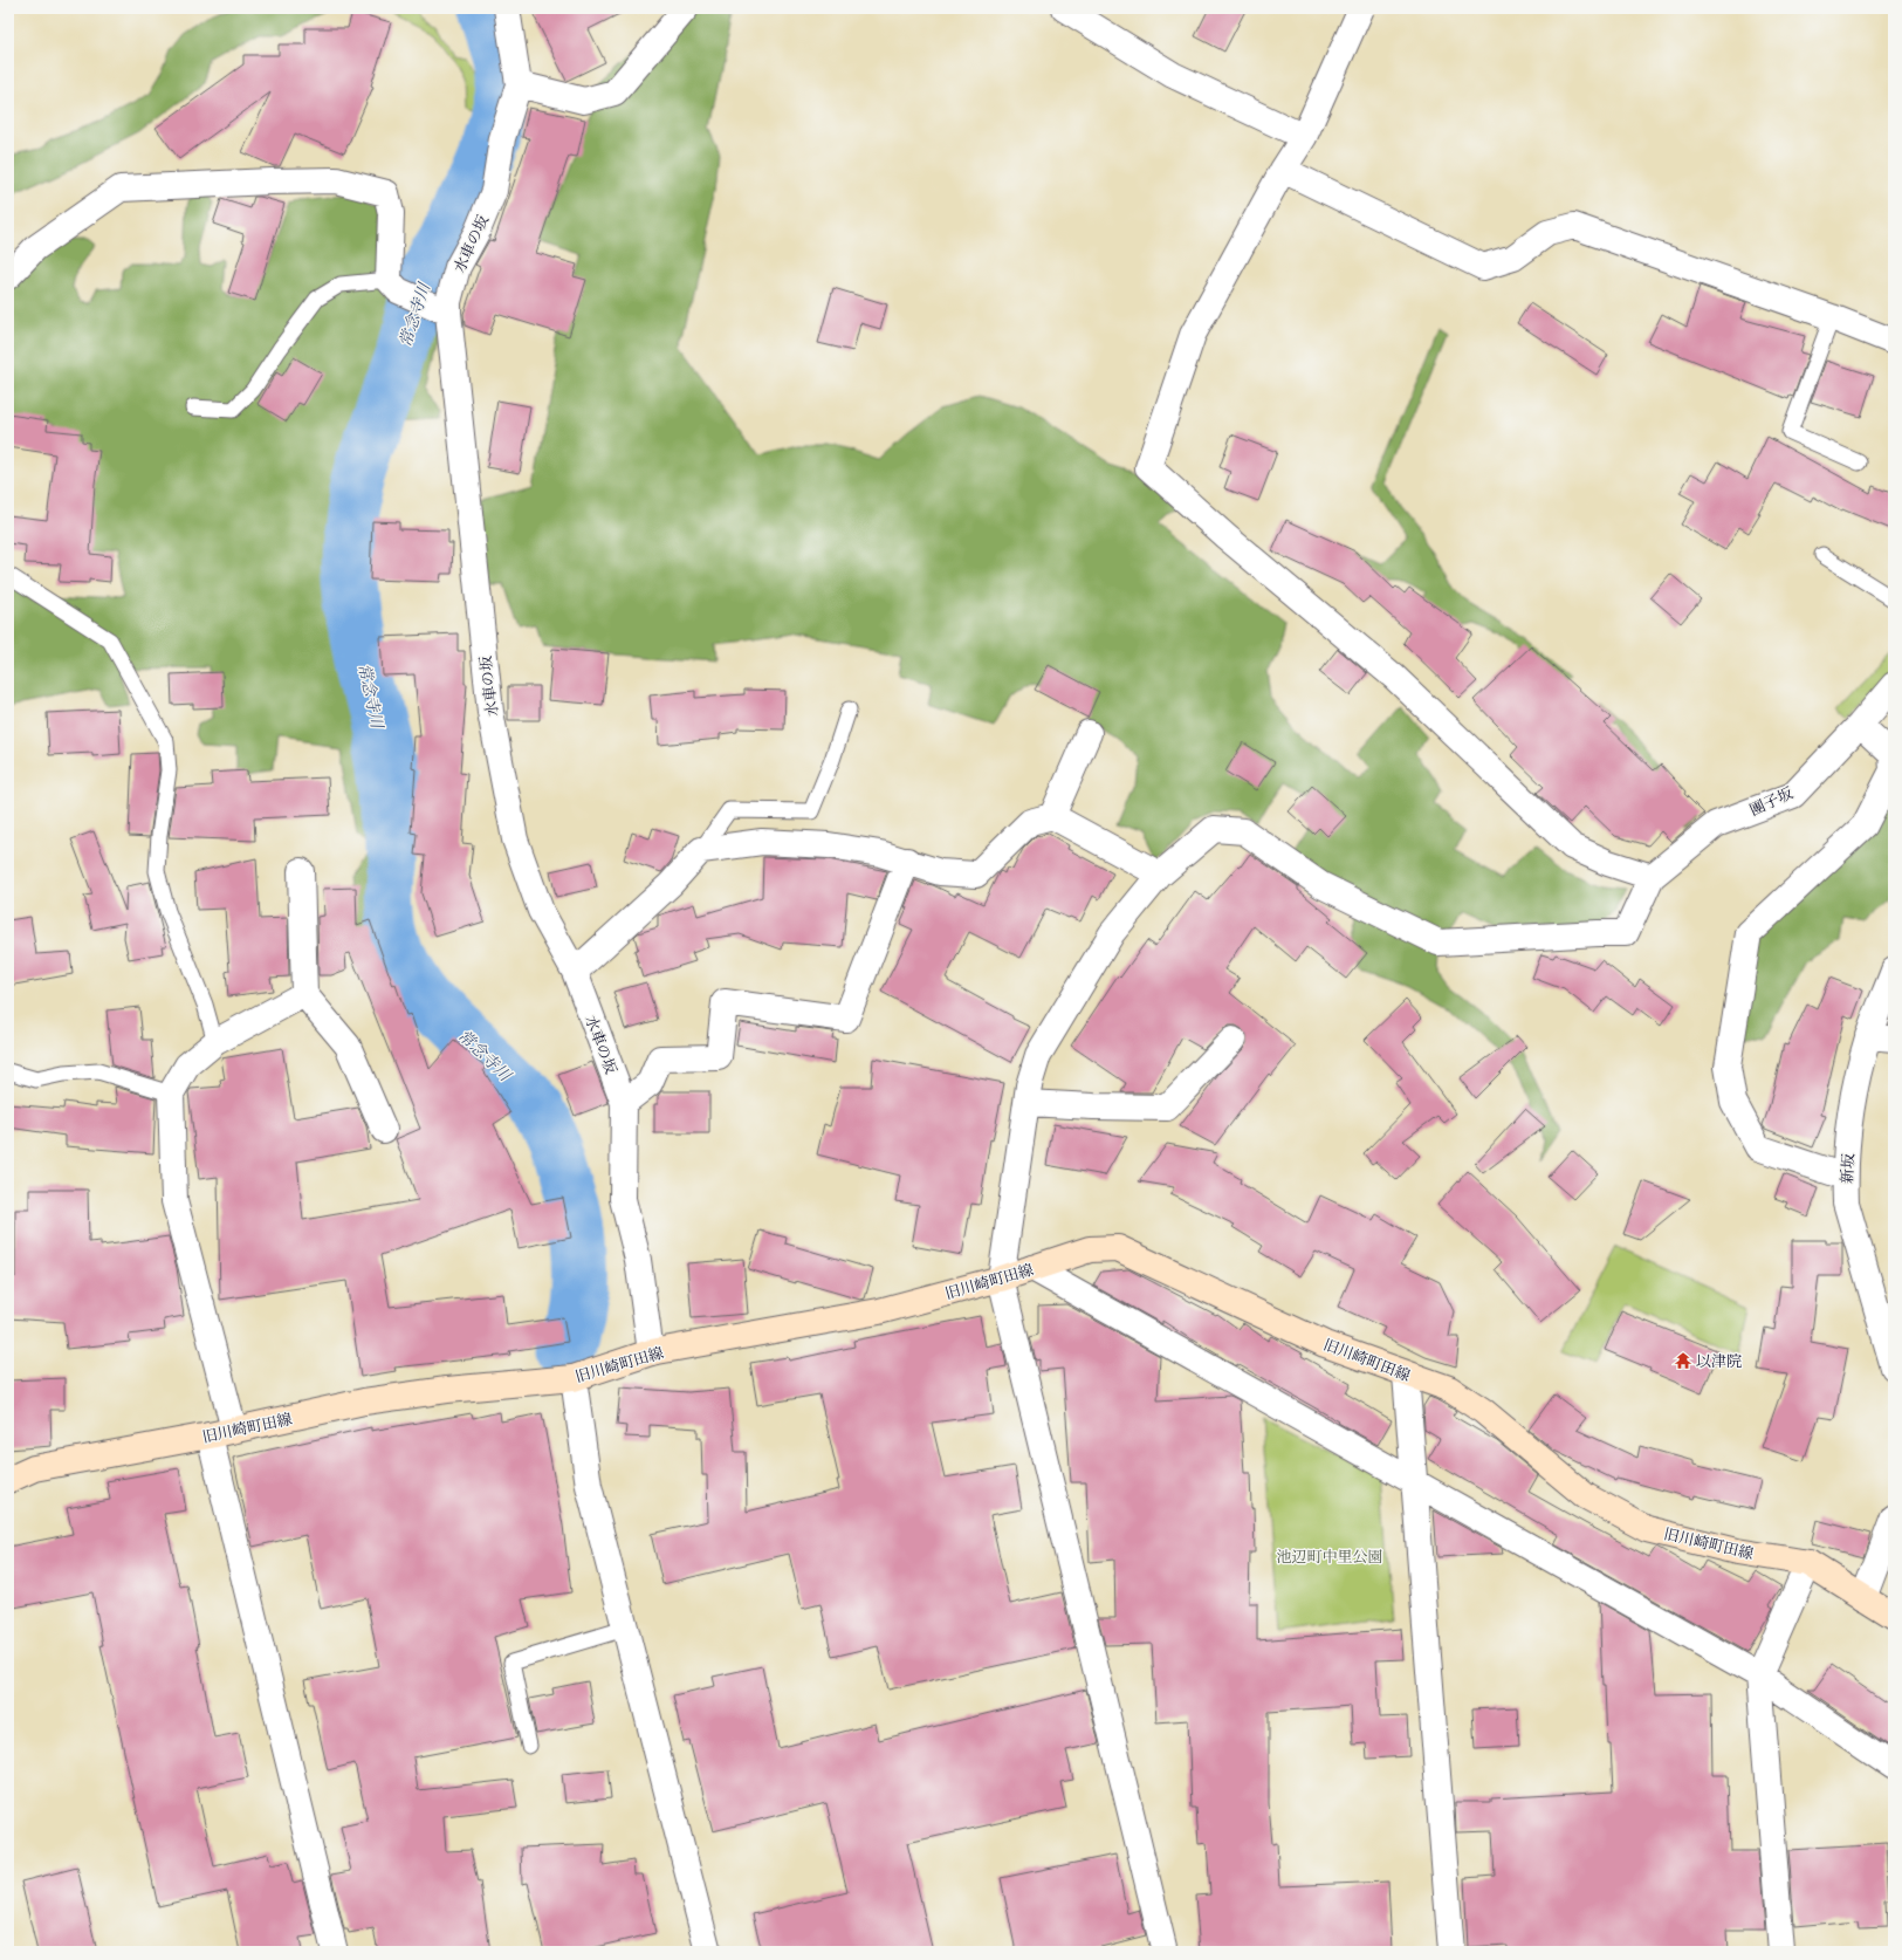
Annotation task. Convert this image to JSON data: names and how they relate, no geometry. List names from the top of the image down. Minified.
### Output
{"streets":{"main road":["旧川崎町田線"],"street":["水車の坂","團子坂","新坂"]},"crossings":[["水車の坂","旧川崎町田線"]],"water":["常念寺川"],"parks":["池辺町中里公園"],"places":{"temple":["以津院"]}}
